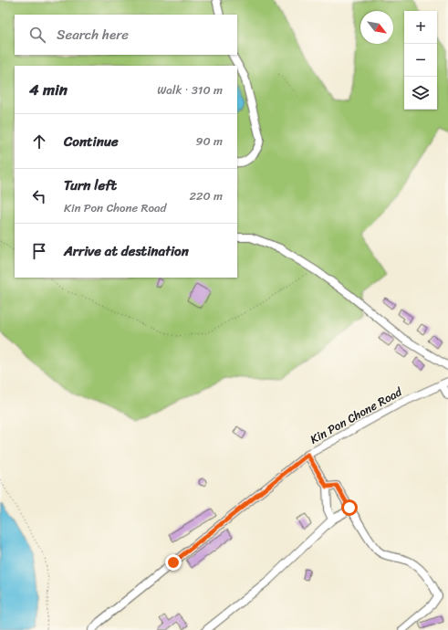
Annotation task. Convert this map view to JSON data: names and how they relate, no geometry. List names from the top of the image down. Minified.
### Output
{"streets":{"street":["Kin Pon Chone Road"]},"north":"bottom right","page":{"map_buttons":["+","−"],"search":"Search here","heading":["4 min","Walk · 310 m"],"list":[["Continue","90 m"],["Turn left","Kin Pon Chone Road","220 m"],"Arrive at destination"]}}
